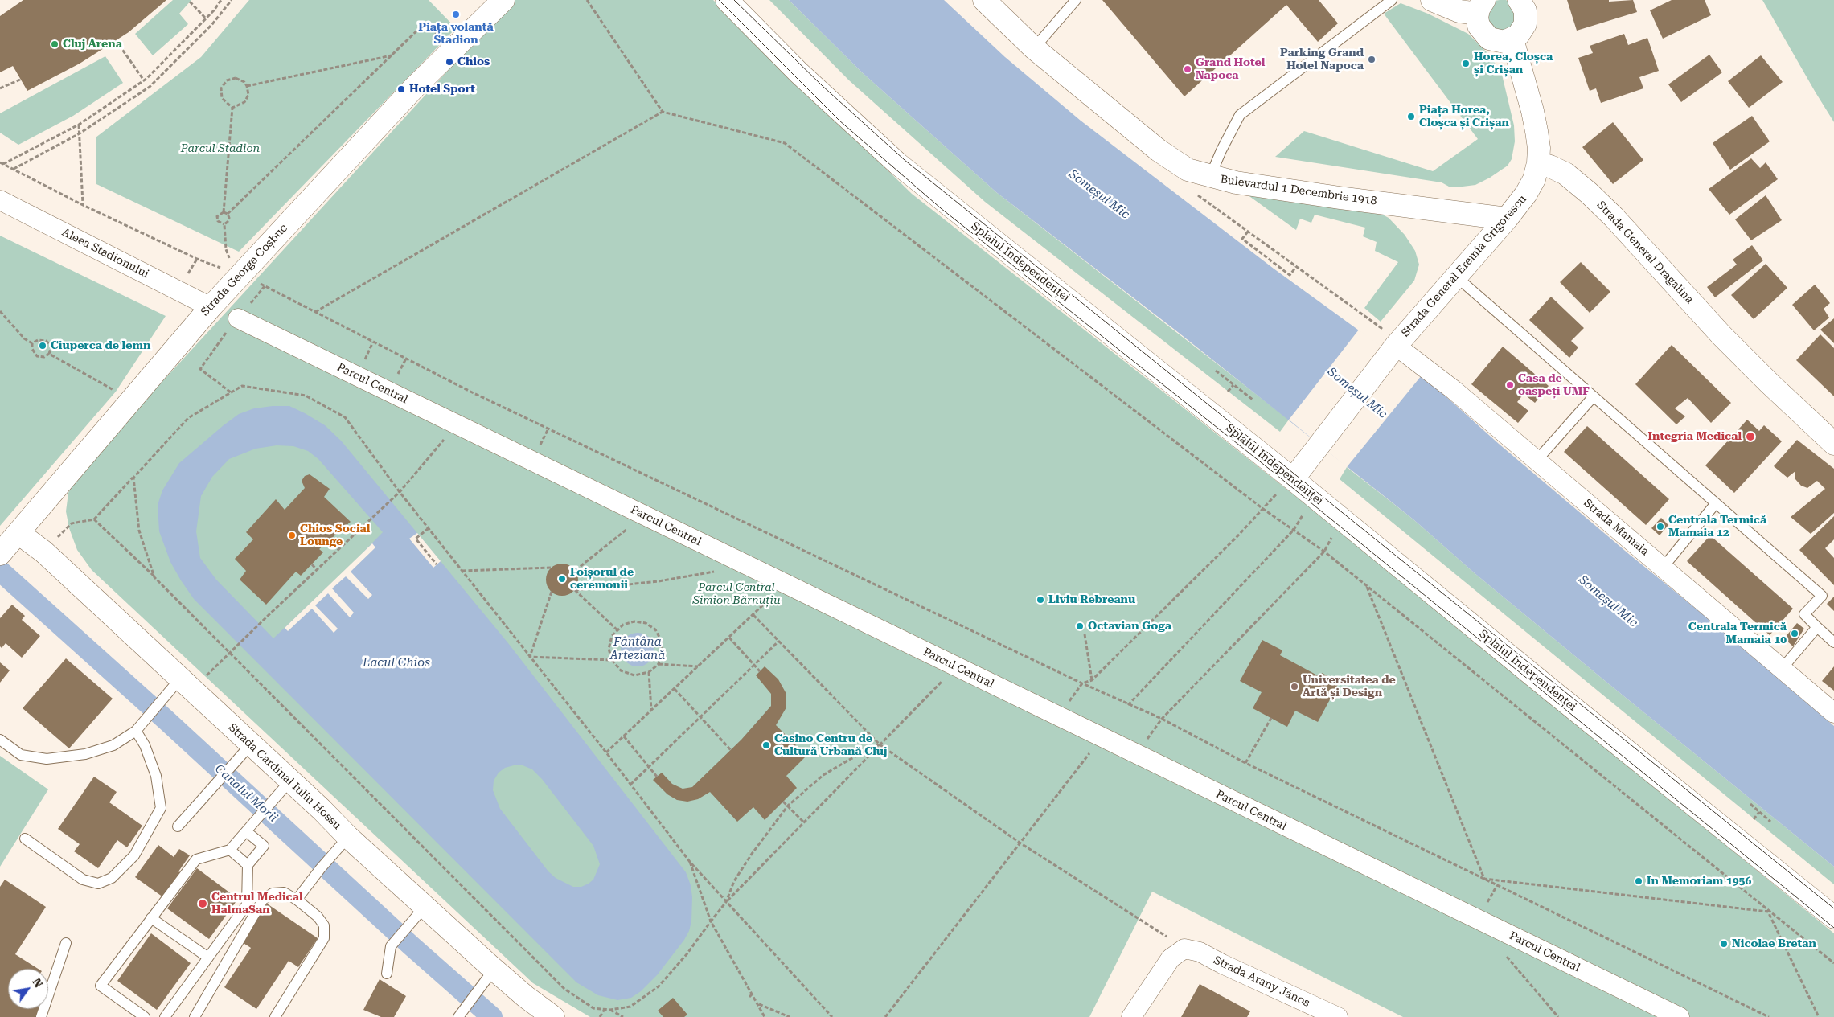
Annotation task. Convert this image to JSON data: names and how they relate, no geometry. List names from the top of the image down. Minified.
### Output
{"streets":{"main road":["Bulevardul 1 Decembrie 1918","Strada General Dragalina","Splaiul Independenței","Strada General Eremia Grigorescu","Strada George Coșbuc","Strada Cardinal Iuliu Hossu"],"street":["Aleea Stadionului","Parcul Central","Strada Mamaia","Strada Arany János"]},"crossings":[["Bulevardul 1 Decembrie 1918","Strada General Eremia Grigorescu"],["Strada General Dragalina","Strada General Eremia Grigorescu"],["Aleea Stadionului","Strada George Coșbuc"],["Splaiul Independenței","Strada General Eremia Grigorescu"],["Strada General Eremia Grigorescu","Strada Mamaia"],["Strada George Coșbuc","Strada Cardinal Iuliu Hossu"]],"water":["Someșul Mic","Fântâna Arteziană","Lacul Chios","Canalul Morii"],"parks":["Parcul Stadion","Parcul Central Simion Bărnuțiu"],"places":["Piața volantă Stadion","Cluj Arena","Parking Grand Hotel Napoca","Chios","Horea, Cloșca și Crișan","Grand Hotel Napoca","Hotel Sport","Piața Horea, Cloșca și Crișan","Ciuperca de lemn","Casa de oaspeți UMF","Integria Medical","Centrala Termică Mamaia 12","Chios Social Lounge","Foișorul de ceremonii","Liviu Rebreanu","Octavian Goga","Centrala Termică Mamaia 10","Universitatea de Artă și Design","Casino Centru de Cultură Urbană Cluj","In Memoriam 1956","Centrul Medical HalmaSan","Nicolae Bretan"],"north":"top right"}
